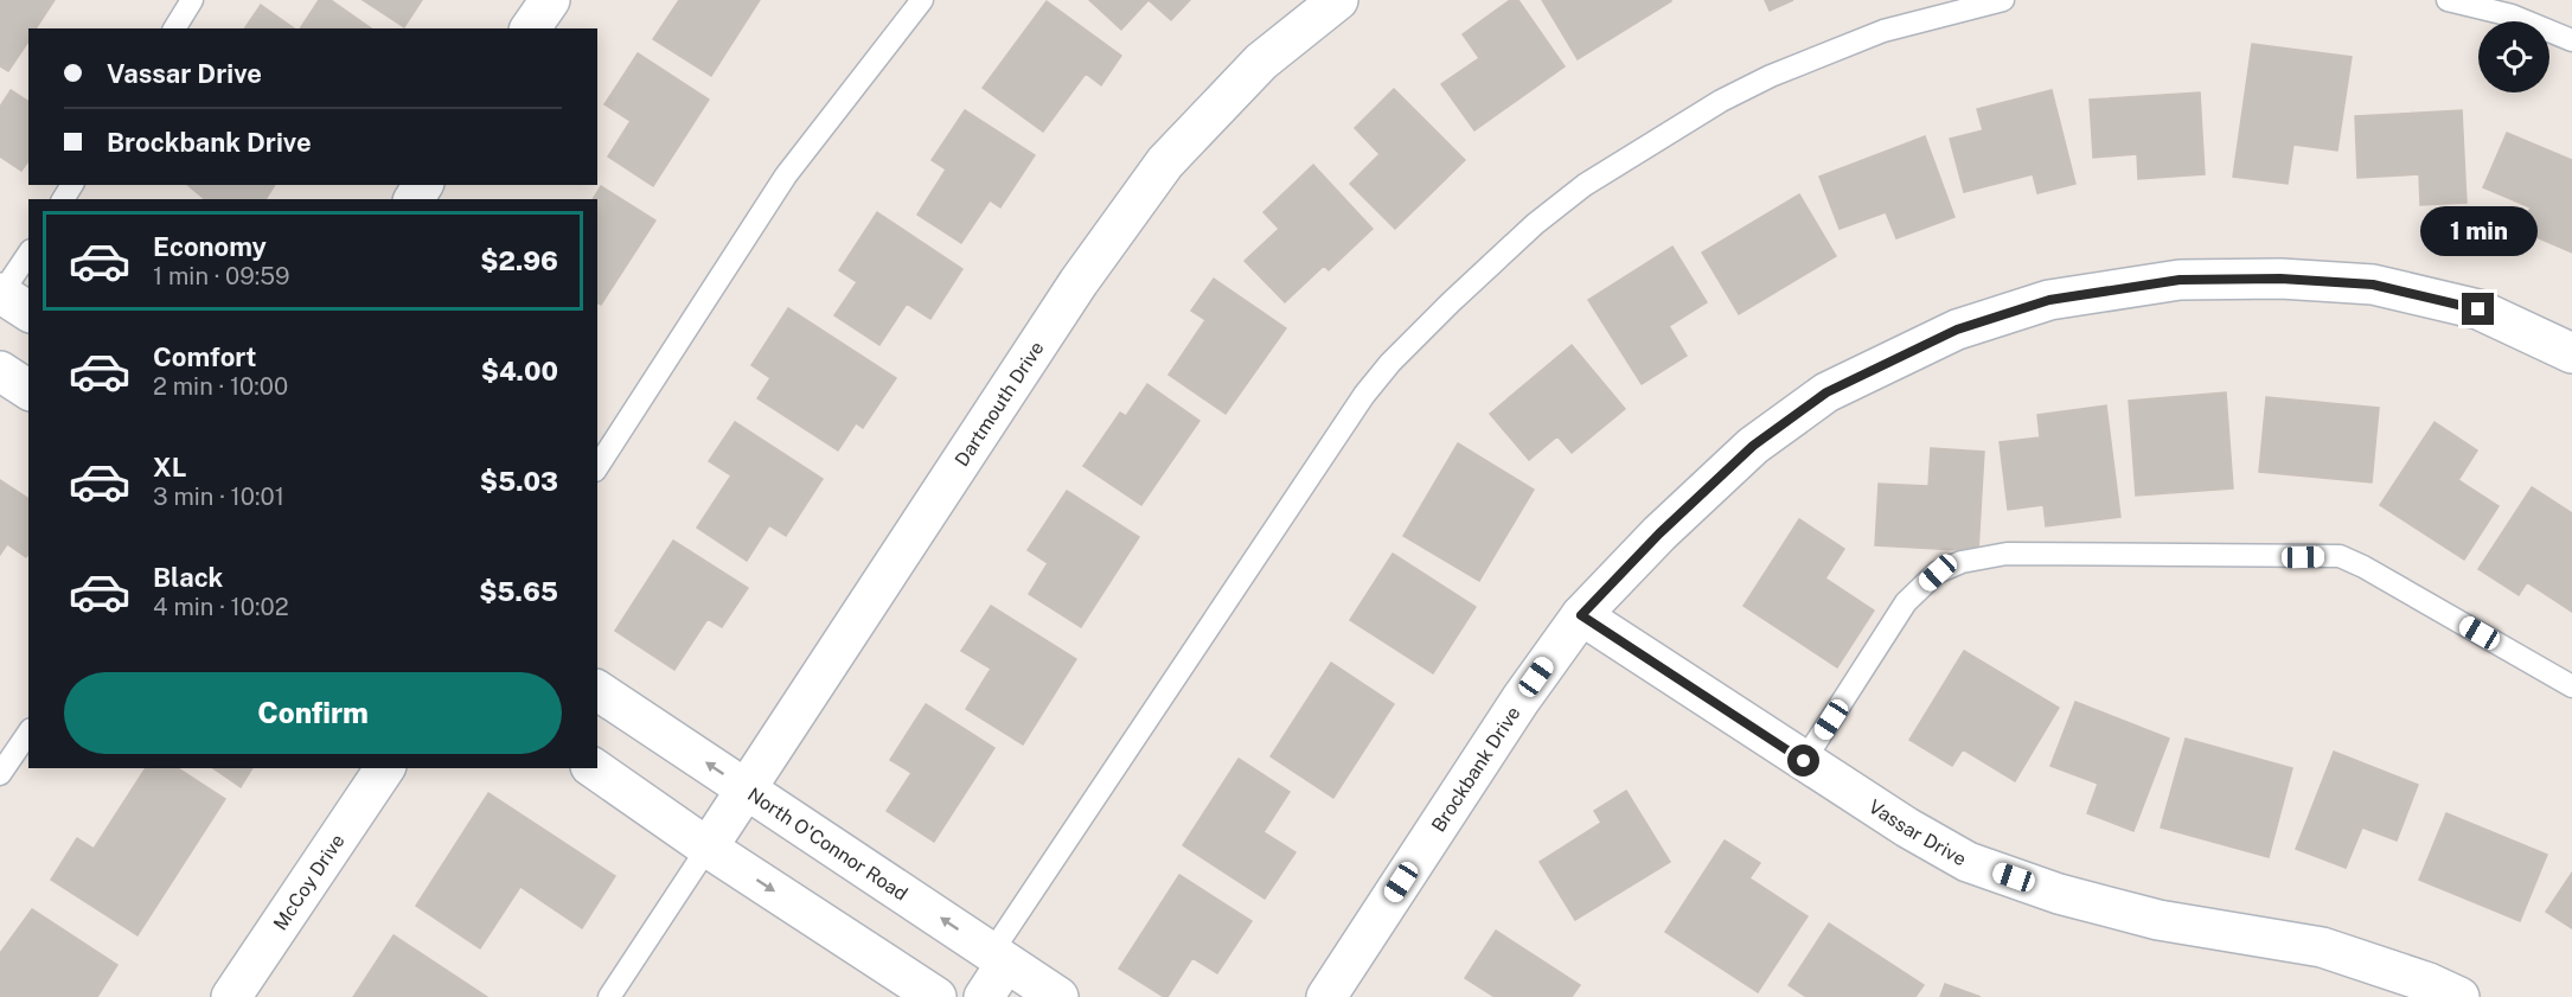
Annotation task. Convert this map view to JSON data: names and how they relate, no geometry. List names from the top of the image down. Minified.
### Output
{"streets":{"street":["Dartmouth Drive","Brockbank Drive","Vassar Drive","North O'Connor Road","McCoy Drive"]},"crossings":[["Dartmouth Drive","North O'Connor Road"],["Brockbank Drive","Vassar Drive"]],"page":{"banner":["Vassar Drive","Brockbank Drive"],"bubble":"1 min","list":[{"name":"Economy","note":"1 min · 09:59","value":"$2.96"},{"name":"Comfort","note":"2 min · 10:00","value":"$4.00"},{"name":"XL","note":"3 min · 10:01","value":"$5.03"},{"name":"Black","note":"4 min · 10:02","value":"$5.65"}],"buttons":"Confirm"}}
